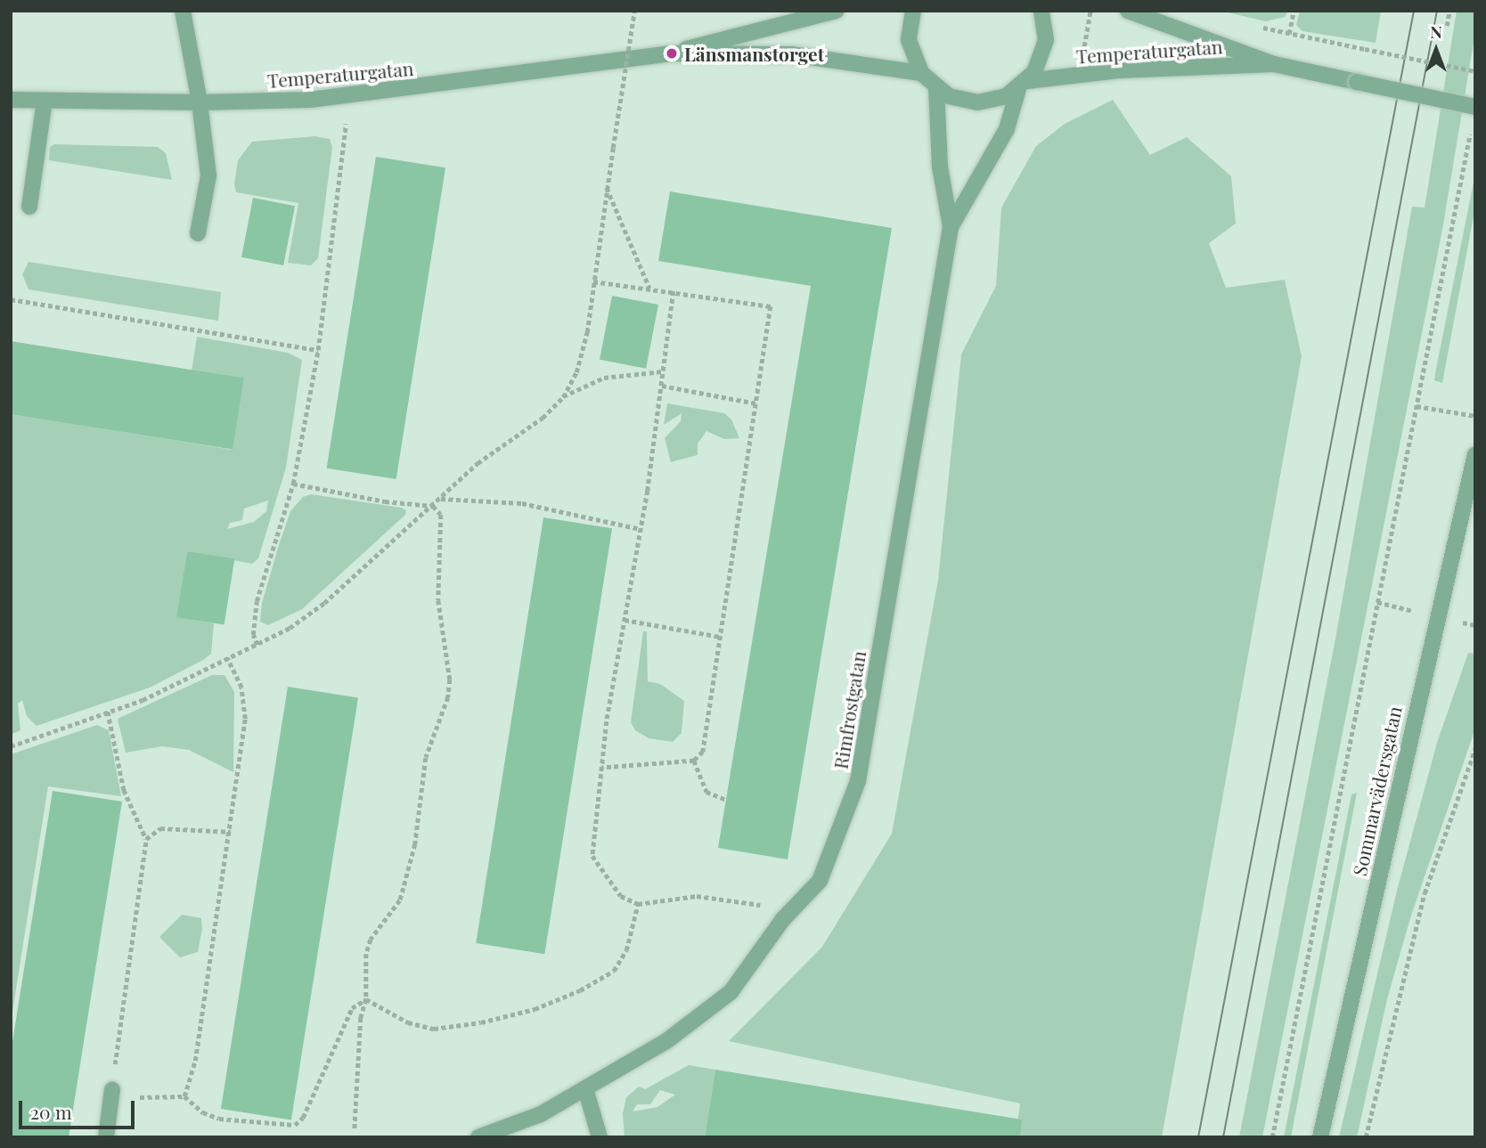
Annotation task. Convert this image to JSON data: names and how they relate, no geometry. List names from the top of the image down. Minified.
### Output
{"streets":{"street":["Temperaturgatan","Rimfrostgatan","Sommarvädersgatan"]},"crossings":[["Temperaturgatan","Rimfrostgatan"]],"places":["Länsmanstorget"],"scale_bar":"20 m","north":"top"}
